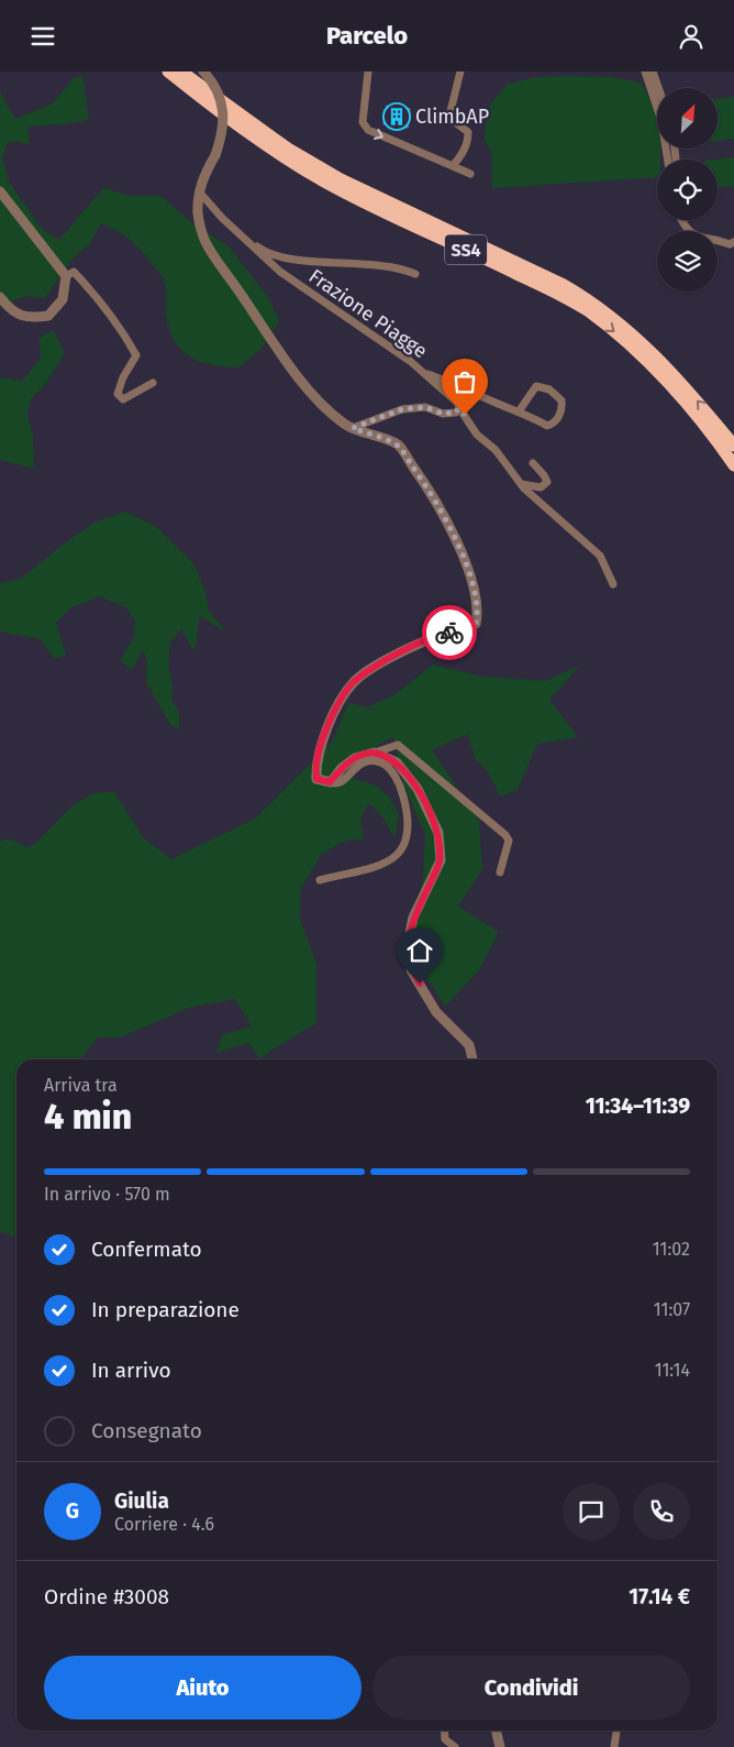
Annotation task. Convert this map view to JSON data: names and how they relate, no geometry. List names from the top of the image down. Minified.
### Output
{"streets":{"highway":["SS4"],"street":["Frazione Piagge"]},"places":{"building":["ClimbAP"]},"north":"top right","page":{"header":"Parcelo","heading":["4 min","Arriva tra","11:34–11:39"],"panel":["Giulia","Corriere · 4.6","Ordine #3008","17.14 €"],"bar":"In arrivo · 570 m","list":[["Confermato","11:02"],["In preparazione","11:07"],["In arrivo","11:14"],"Consegnato"],"round":"G","buttons":["Aiuto","Condividi"]}}
